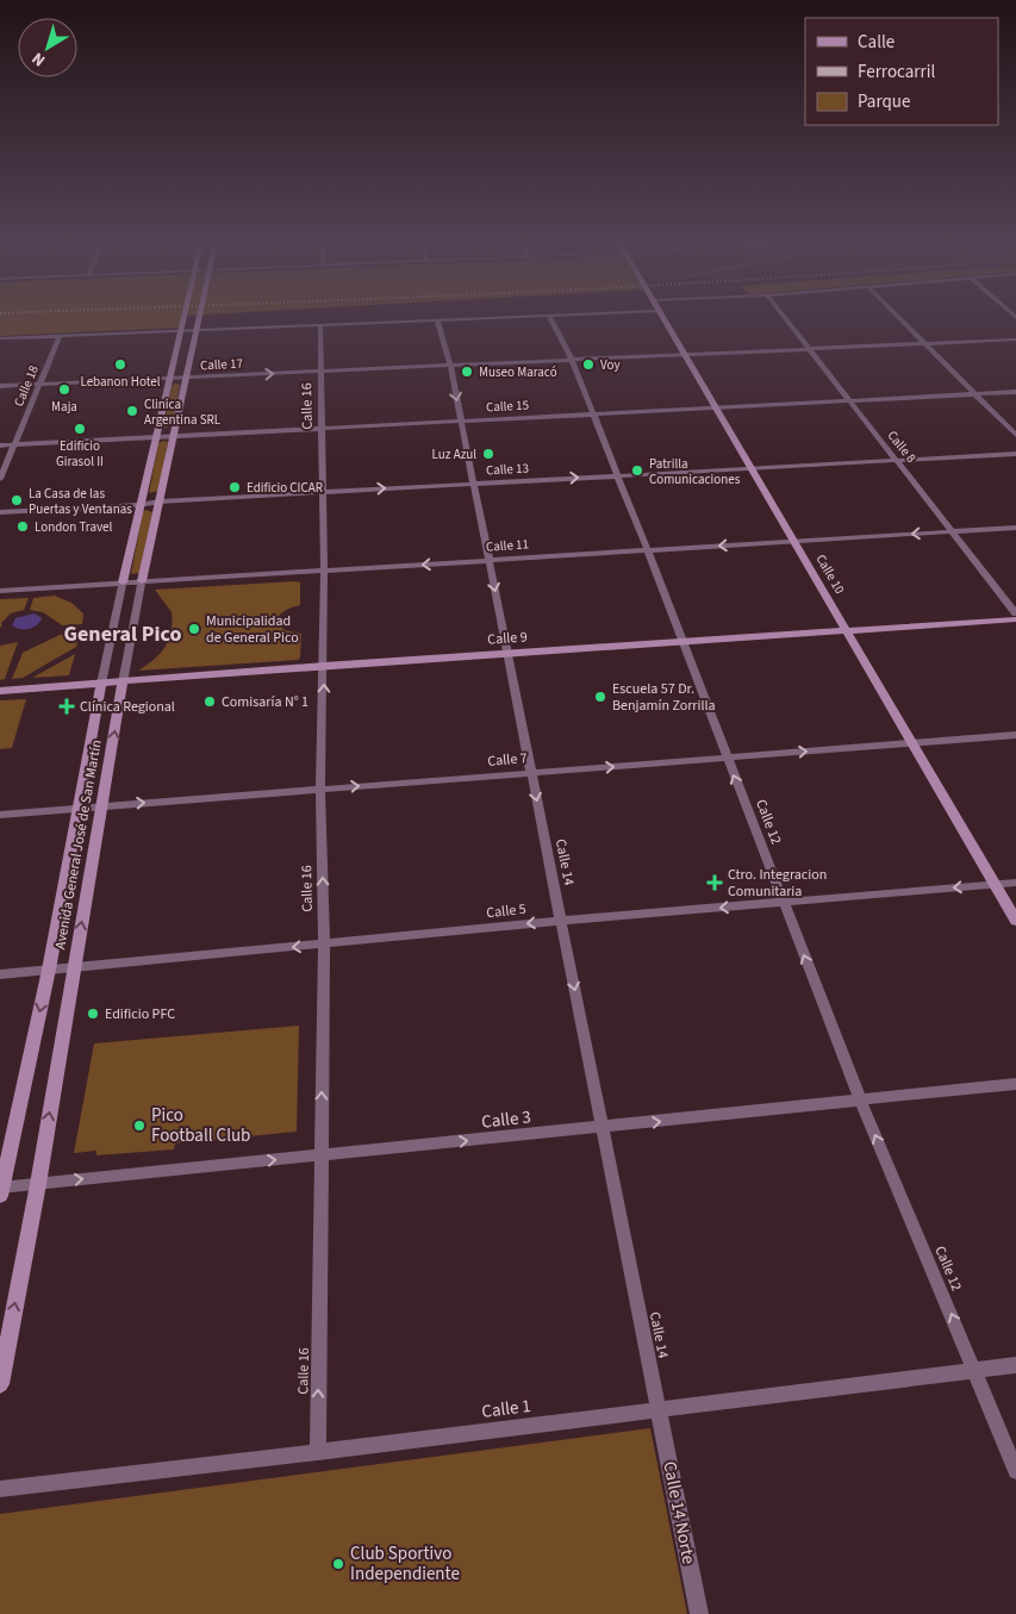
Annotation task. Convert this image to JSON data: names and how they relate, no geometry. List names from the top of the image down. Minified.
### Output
{"streets":{"main road":["Calle 10","Calle 9","Avenida General José de San Martín"],"street":["Calle 17","Calle 18","Calle 16","Calle 15","Calle 8","Calle 13","Calle 11","Calle 7","Calle 12","Calle 14","Calle 5","Calle 3","Calle 1","Calle 14 Norte"]},"crossings":[["Calle 17","Calle 18"],["Calle 17","Calle 16"],["Calle 17","Calle 8"],["Calle 17","Calle 10"],["Calle 17","Calle 12"],["Calle 17","Avenida General José de San Martín"],["Calle 17","Calle 14"],["Calle 18","Calle 15"],["Calle 16","Calle 15"],["Calle 16","Calle 13"],["Calle 16","Calle 11"],["Calle 16","Calle 9"],["Calle 16","Calle 7"],["Calle 16","Calle 5"],["Calle 16","Calle 3"],["Calle 16","Calle 1"],["Calle 15","Calle 8"],["Calle 15","Calle 10"],["Calle 15","Calle 12"],["Calle 15","Avenida General José de San Martín"],["Calle 15","Calle 14"],["Calle 8","Calle 13"],["Calle 8","Calle 11"],["Calle 13","Calle 10"],["Calle 13","Calle 12"],["Calle 13","Avenida General José de San Martín"],["Calle 13","Calle 14"],["Calle 11","Calle 10"],["Calle 11","Calle 12"],["Calle 11","Avenida General José de San Martín"],["Calle 11","Calle 14"],["Calle 10","Calle 9"],["Calle 10","Calle 7"],["Calle 10","Calle 5"],["Calle 9","Calle 12"],["Calle 9","Avenida General José de San Martín"],["Calle 9","Calle 14"],["Calle 7","Calle 12"],["Calle 7","Avenida General José de San Martín"],["Calle 7","Calle 14"],["Calle 12","Calle 5"],["Calle 12","Calle 3"],["Calle 12","Calle 1"],["Avenida General José de San Martín","Calle 5"],["Avenida General José de San Martín","Calle 3"],["Calle 14","Calle 5"],["Calle 14","Calle 3"],["Calle 14","Calle 1"],["Calle 14","Calle 14 Norte"],["Calle 1","Calle 14 Norte"]],"one_way":["Calle 16","Calle 11","Calle 7","Calle 12","Calle 14","Calle 5","Calle 3"],"districts":["General Pico"],"places":{"other":["Lebanon Hotel","Voy","Museo Maracó","Maja","Clinica Argentina SRL","Edificio Girasol II","Luz Azul","Patrilla Comunicaciones","Edificio CICAR","La Casa de las Puertas y Ventanas","London Travel","Municipalidad de General Pico","Escuela 57 Dr. Benjamín Zorrilla","Comisaría N° 1","Edificio PFC","Pico Football Club","Club Sportivo Independiente"],"health":["Clínica Regional","Ctro. Integracion Comunitaria"]},"legend":["Calle","Ferrocarril","Parque"],"north":"bottom left"}
